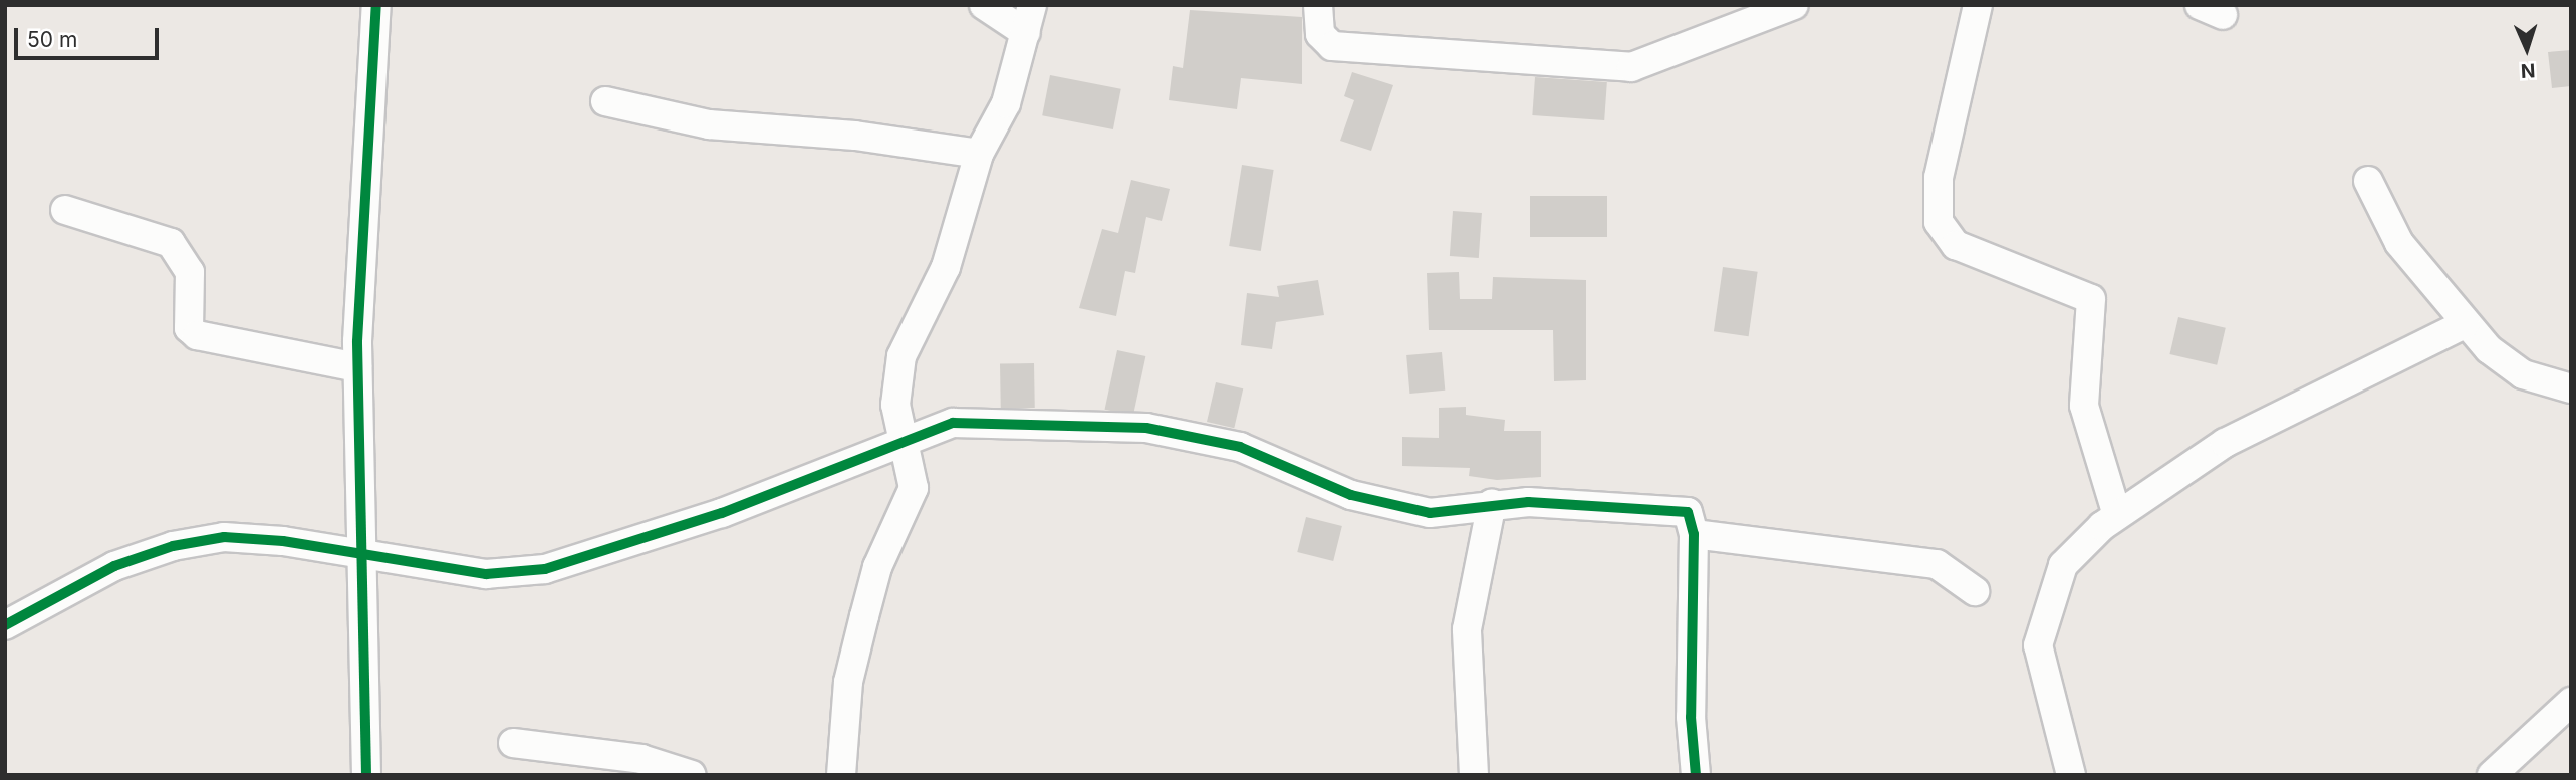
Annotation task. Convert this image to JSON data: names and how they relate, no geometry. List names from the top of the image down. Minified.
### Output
{"scale_bar":"50 m","north":"bottom"}
